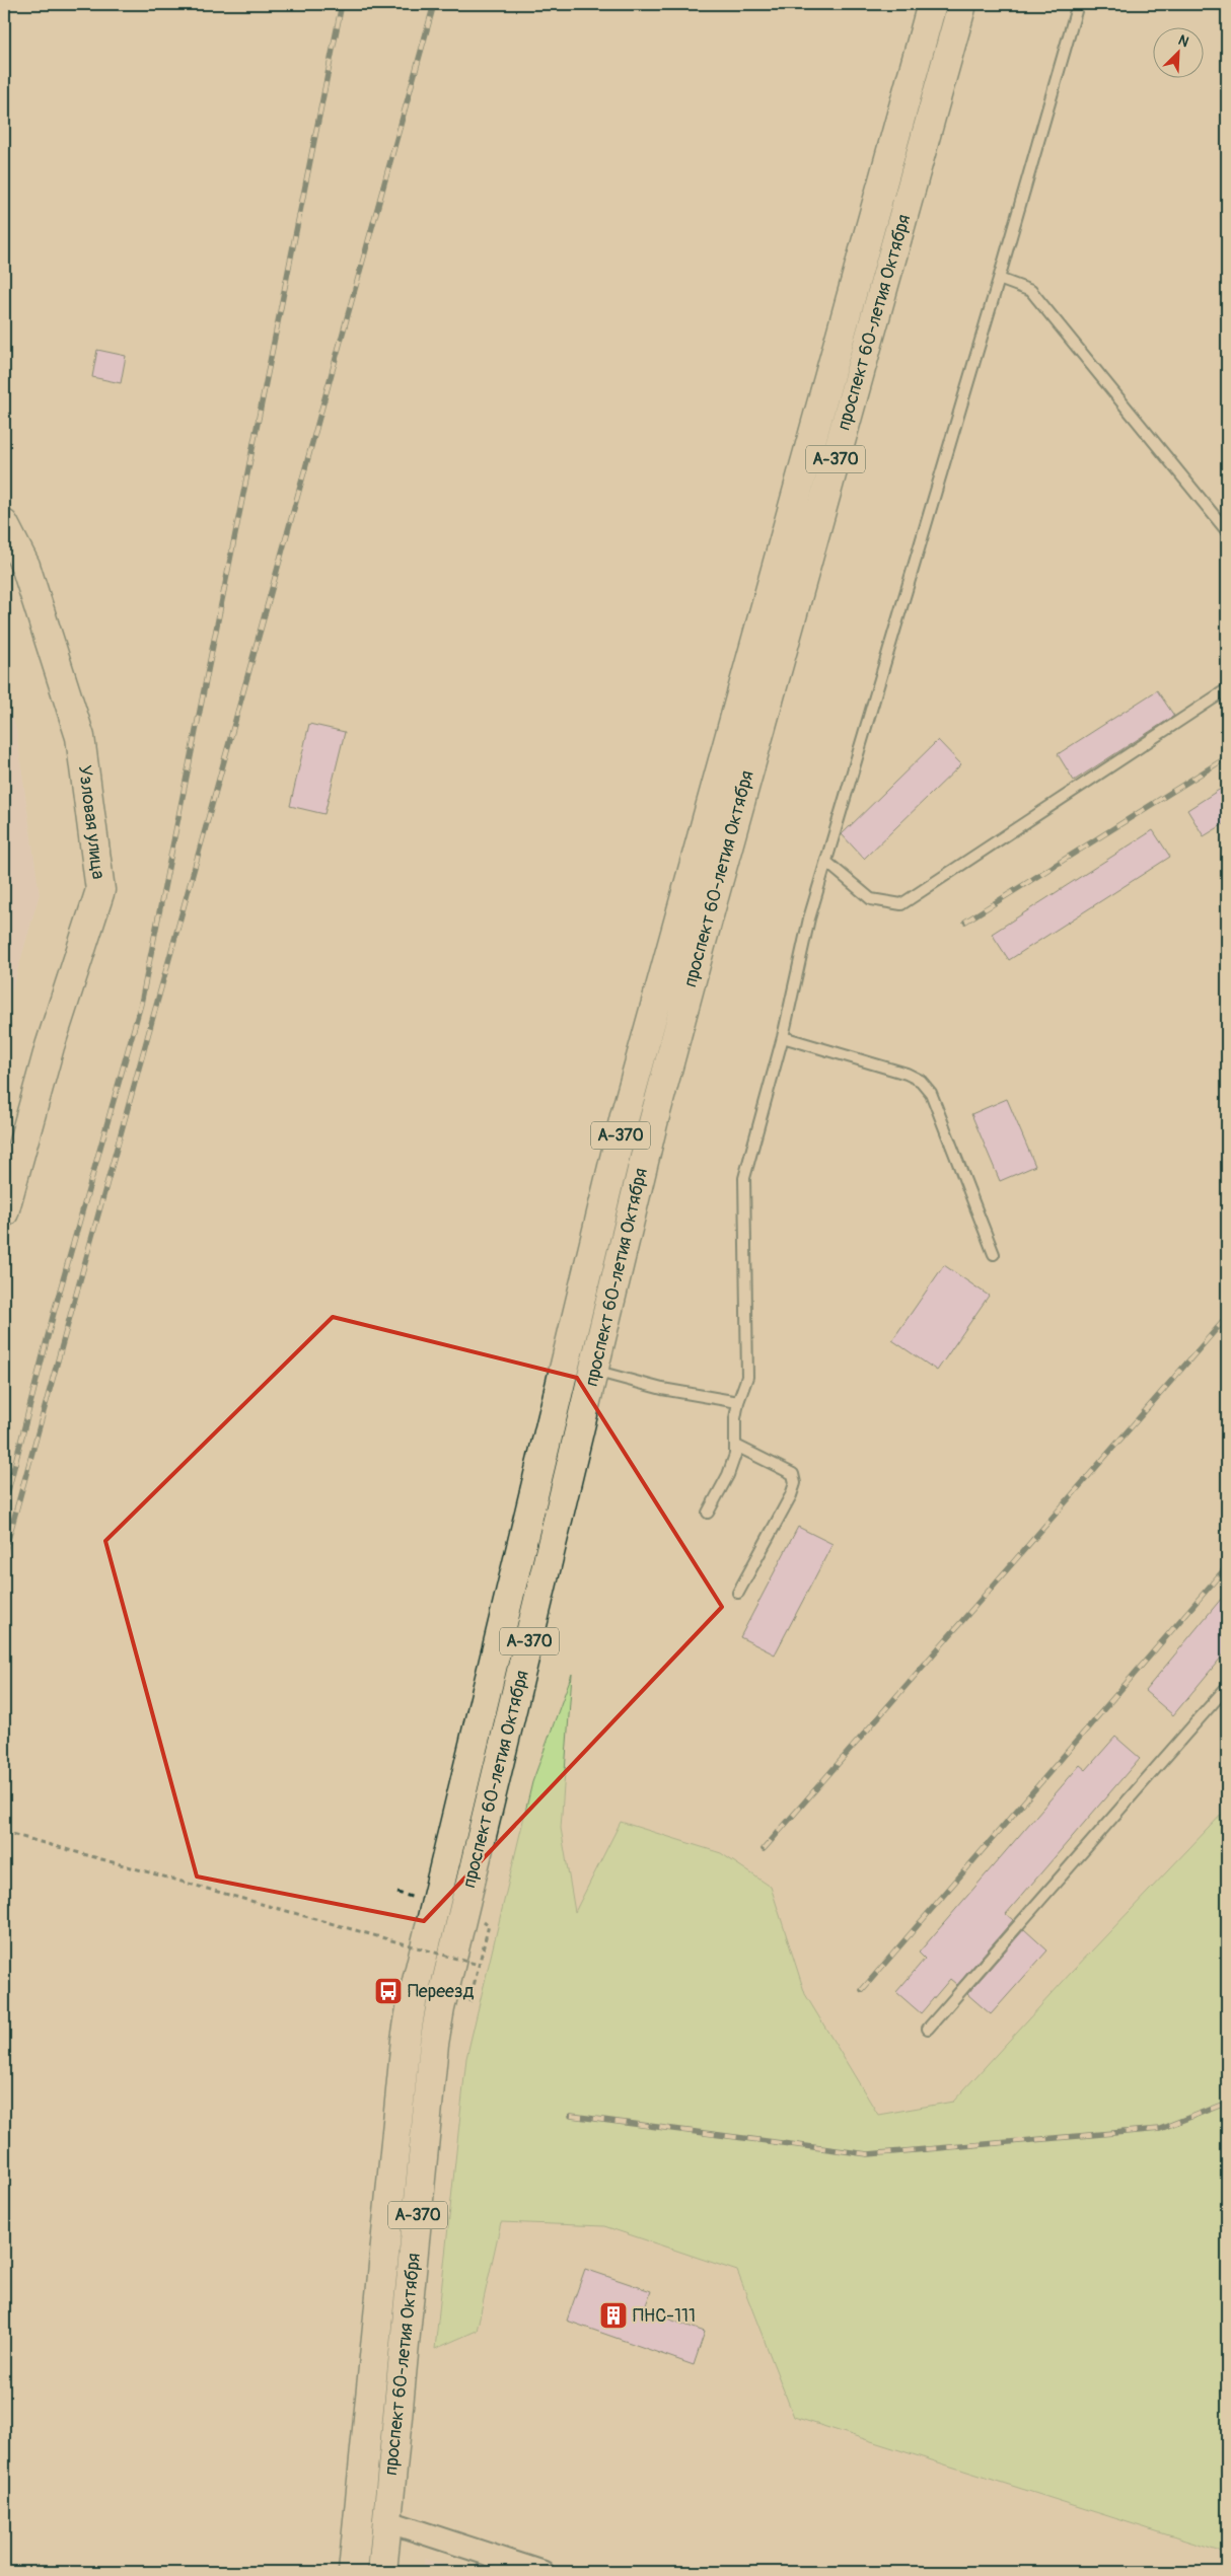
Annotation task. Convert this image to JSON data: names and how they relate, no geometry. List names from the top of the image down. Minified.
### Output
{"streets":{"main road":["проспект 60-летия Октября","А-370","Узловая улица"]},"places":{"bus stop":["Переезд"],"building":["ПНС-111"]},"north":"top right"}
